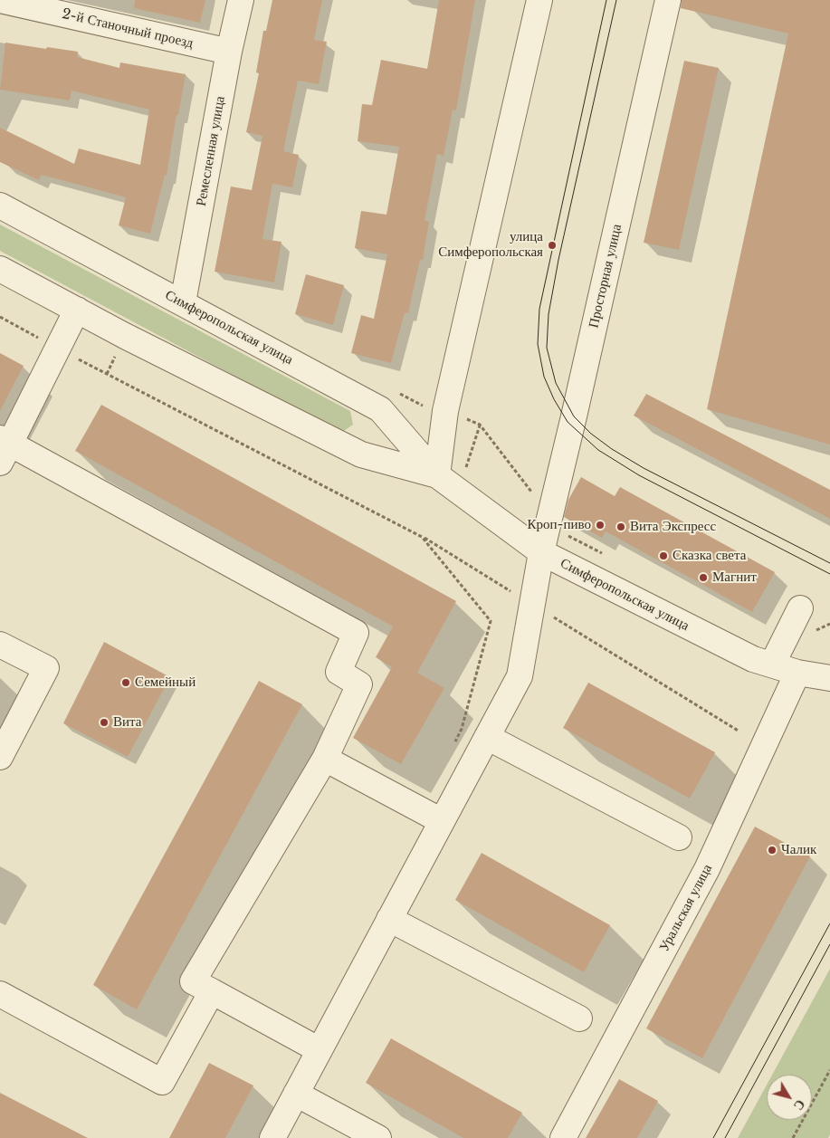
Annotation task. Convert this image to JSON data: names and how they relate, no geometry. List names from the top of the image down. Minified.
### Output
{"streets":{"street":["2-й Станочный проезд","Ремесленная улица","Просторная улица","Симферопольская улица","Уральская улица"]},"crossings":[["2-й Станочный проезд","Ремесленная улица"],["Ремесленная улица","Симферопольская улица"],["Просторная улица","Симферопольская улица"],["Симферопольская улица","Уральская улица"]],"places":["улица Симферопольская","Кроп-пиво","Вита Экспресс","Сказка света","Магнит","Семейный","Вита","Чалик"],"north":"bottom right"}
